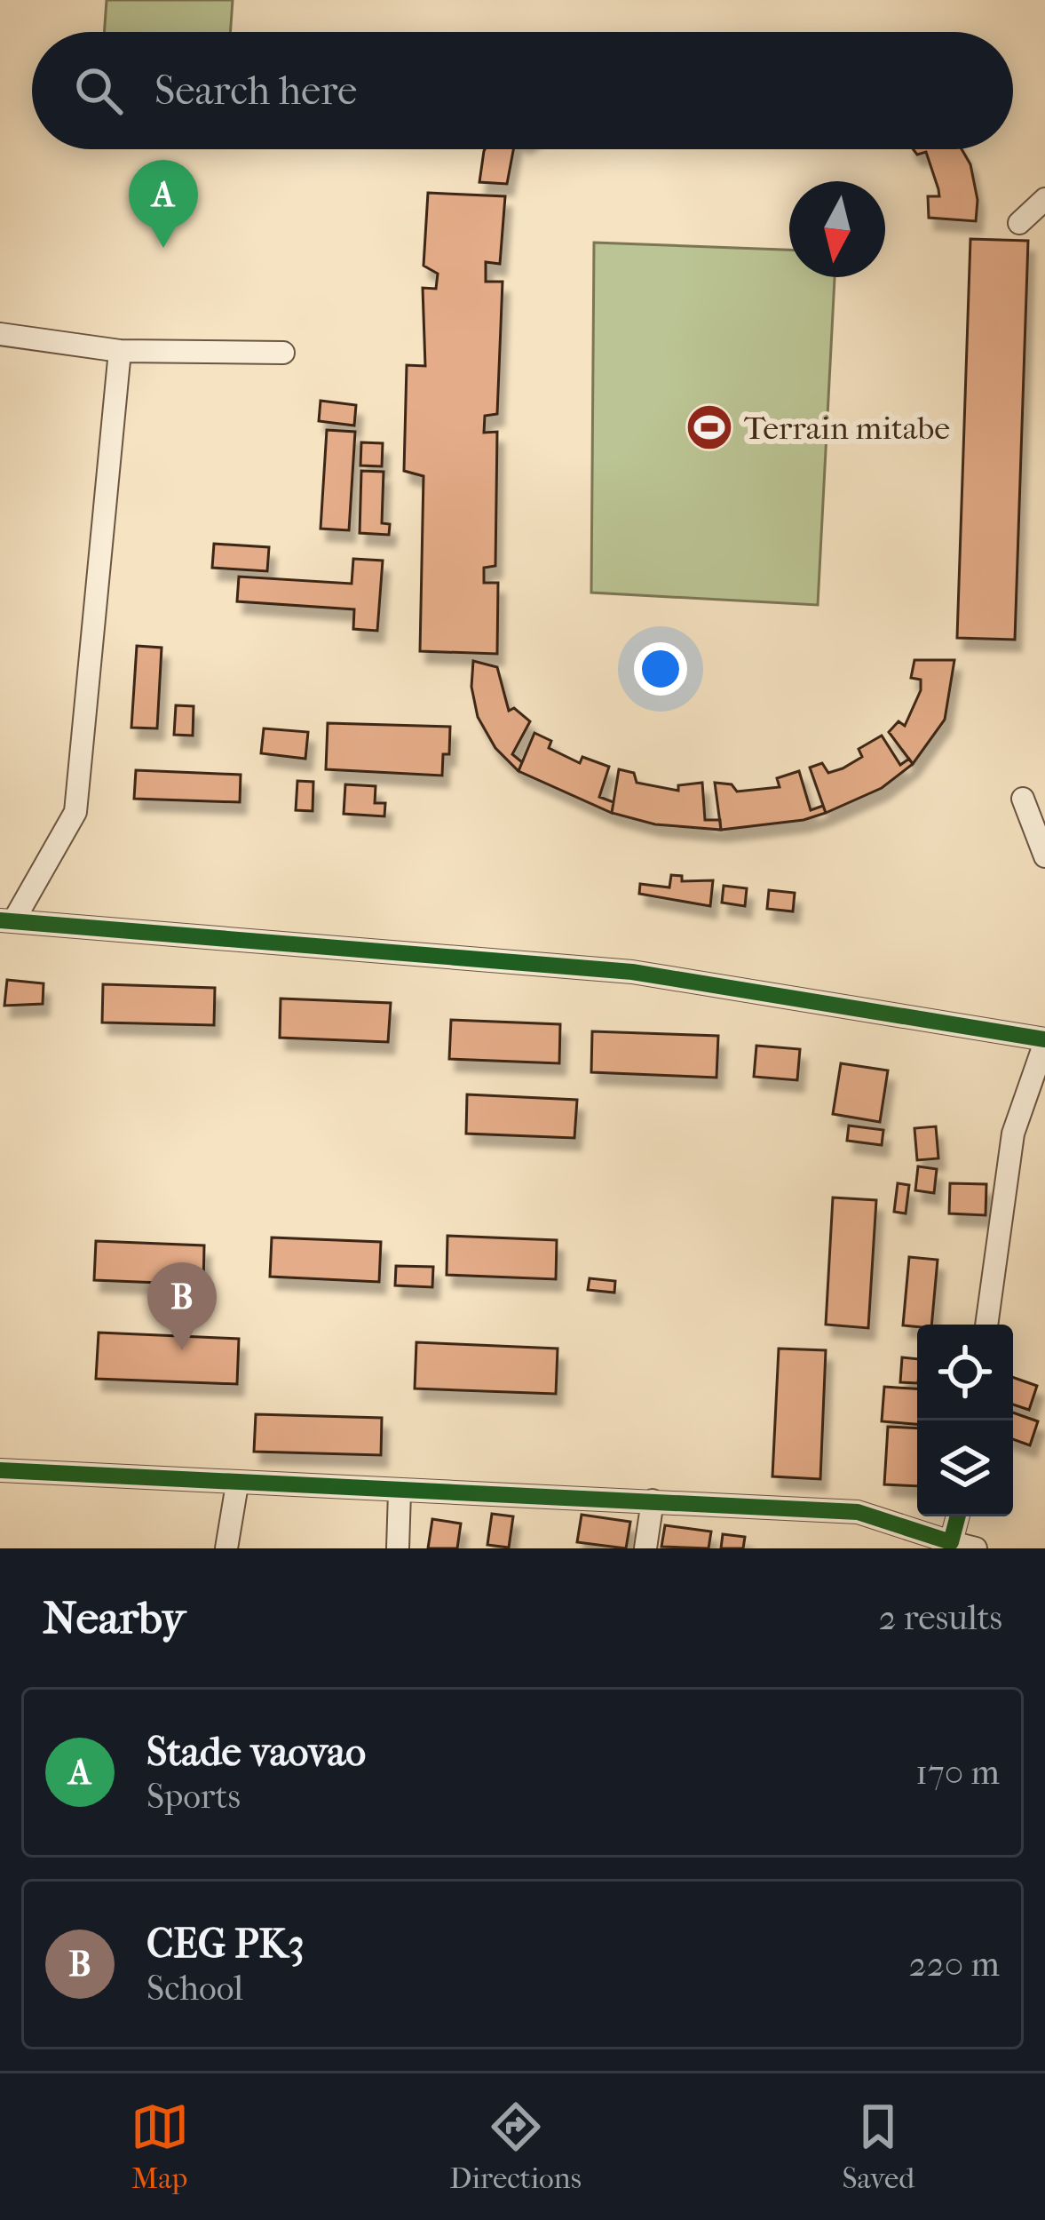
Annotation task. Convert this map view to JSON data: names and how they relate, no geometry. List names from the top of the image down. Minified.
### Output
{"places":{"sports":["Terrain mitabe"]},"north":"bottom","page":{"search":"Search here","pins":["A","B"],"heading":["Nearby","2 results"],"list":[{"mark":"A","name":"Stade vaovao","note":"Sports","value":"170 m"},{"mark":"B","name":"CEG PK3","note":"School","value":"220 m"}],"nav":["Map","Directions","Saved"]}}
